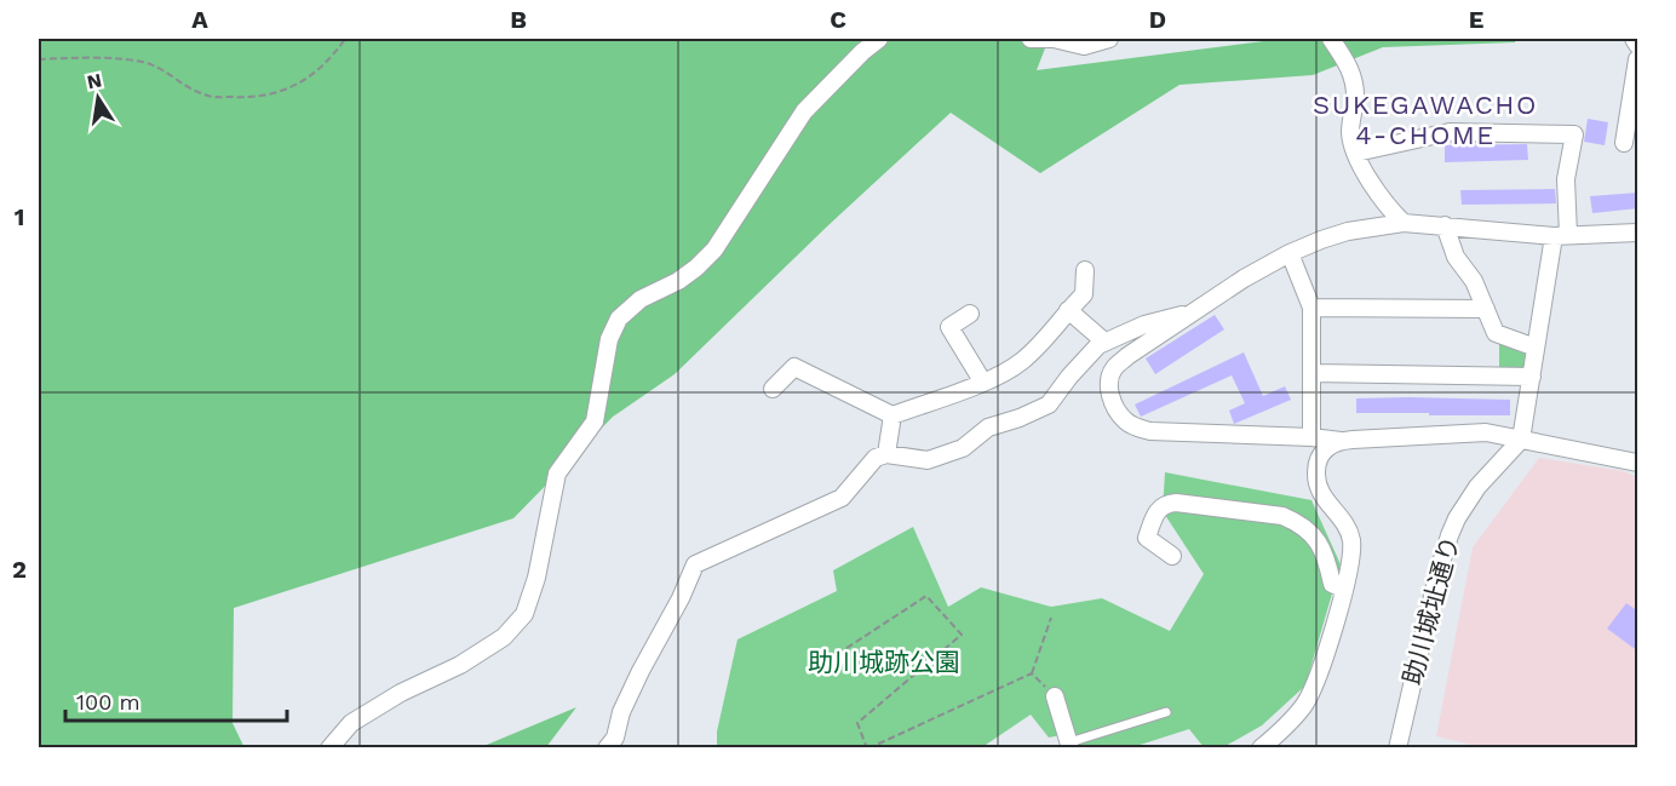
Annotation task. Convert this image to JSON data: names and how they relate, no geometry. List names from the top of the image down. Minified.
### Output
{"streets":{"street":["助川城址通り"]},"districts":["SUKEGAWACHO 4-CHOME"],"parks":["助川城跡公園"],"scale_bar":"100 m","north":"top","grid":{"columns":["A","B","C","D","E"],"rows":["1","2"]}}
